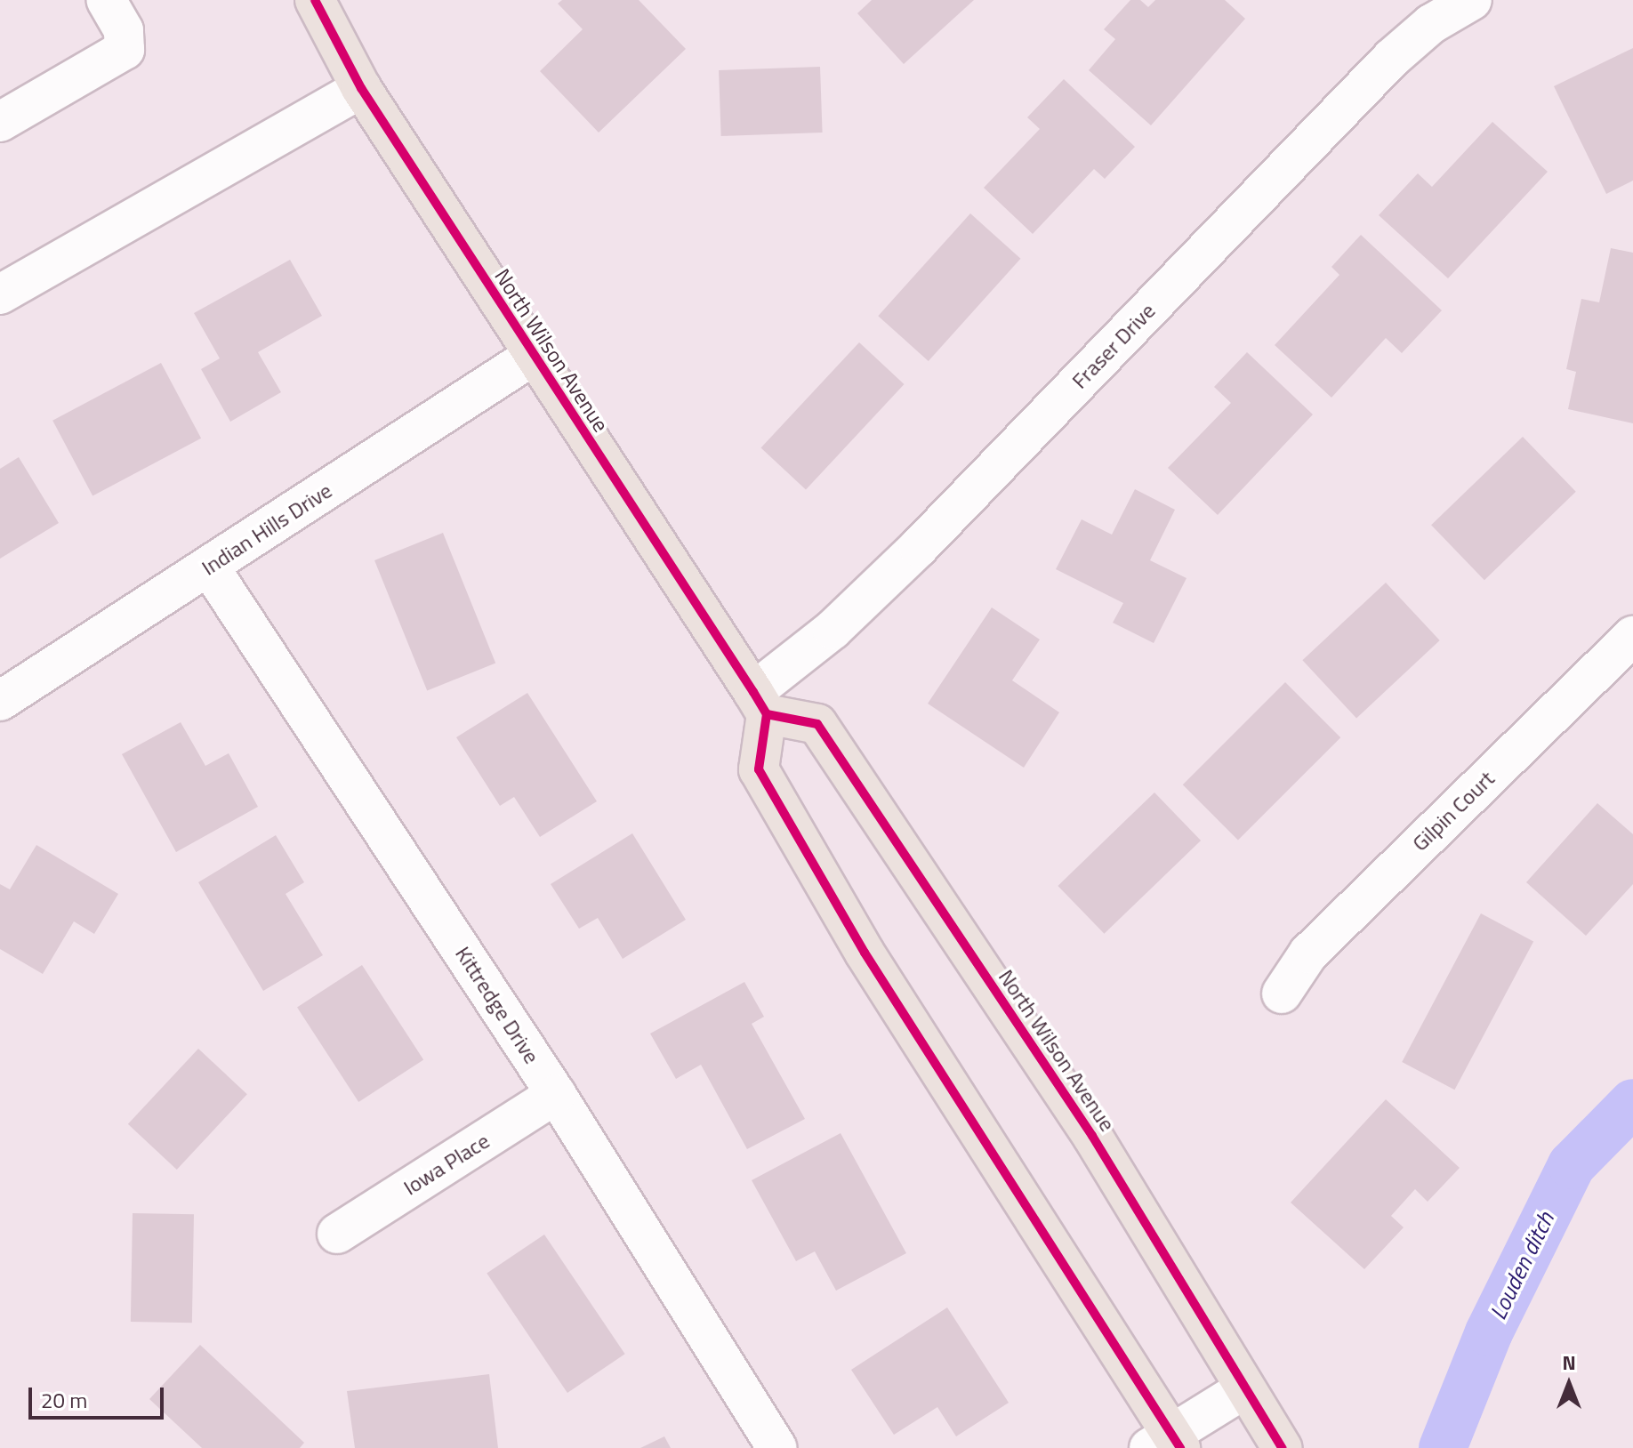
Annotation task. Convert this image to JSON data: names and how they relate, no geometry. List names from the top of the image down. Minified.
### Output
{"streets":{"main road":["North Wilson Avenue"],"street":["Fraser Drive","Indian Hills Drive","Gilpin Court","Kittredge Drive","Iowa Place"]},"crossings":[["Fraser Drive","North Wilson Avenue"],["North Wilson Avenue","Indian Hills Drive"],["Indian Hills Drive","Kittredge Drive"],["Kittredge Drive","Iowa Place"]],"water":["Louden ditch"],"scale_bar":"20 m","north":"top"}
